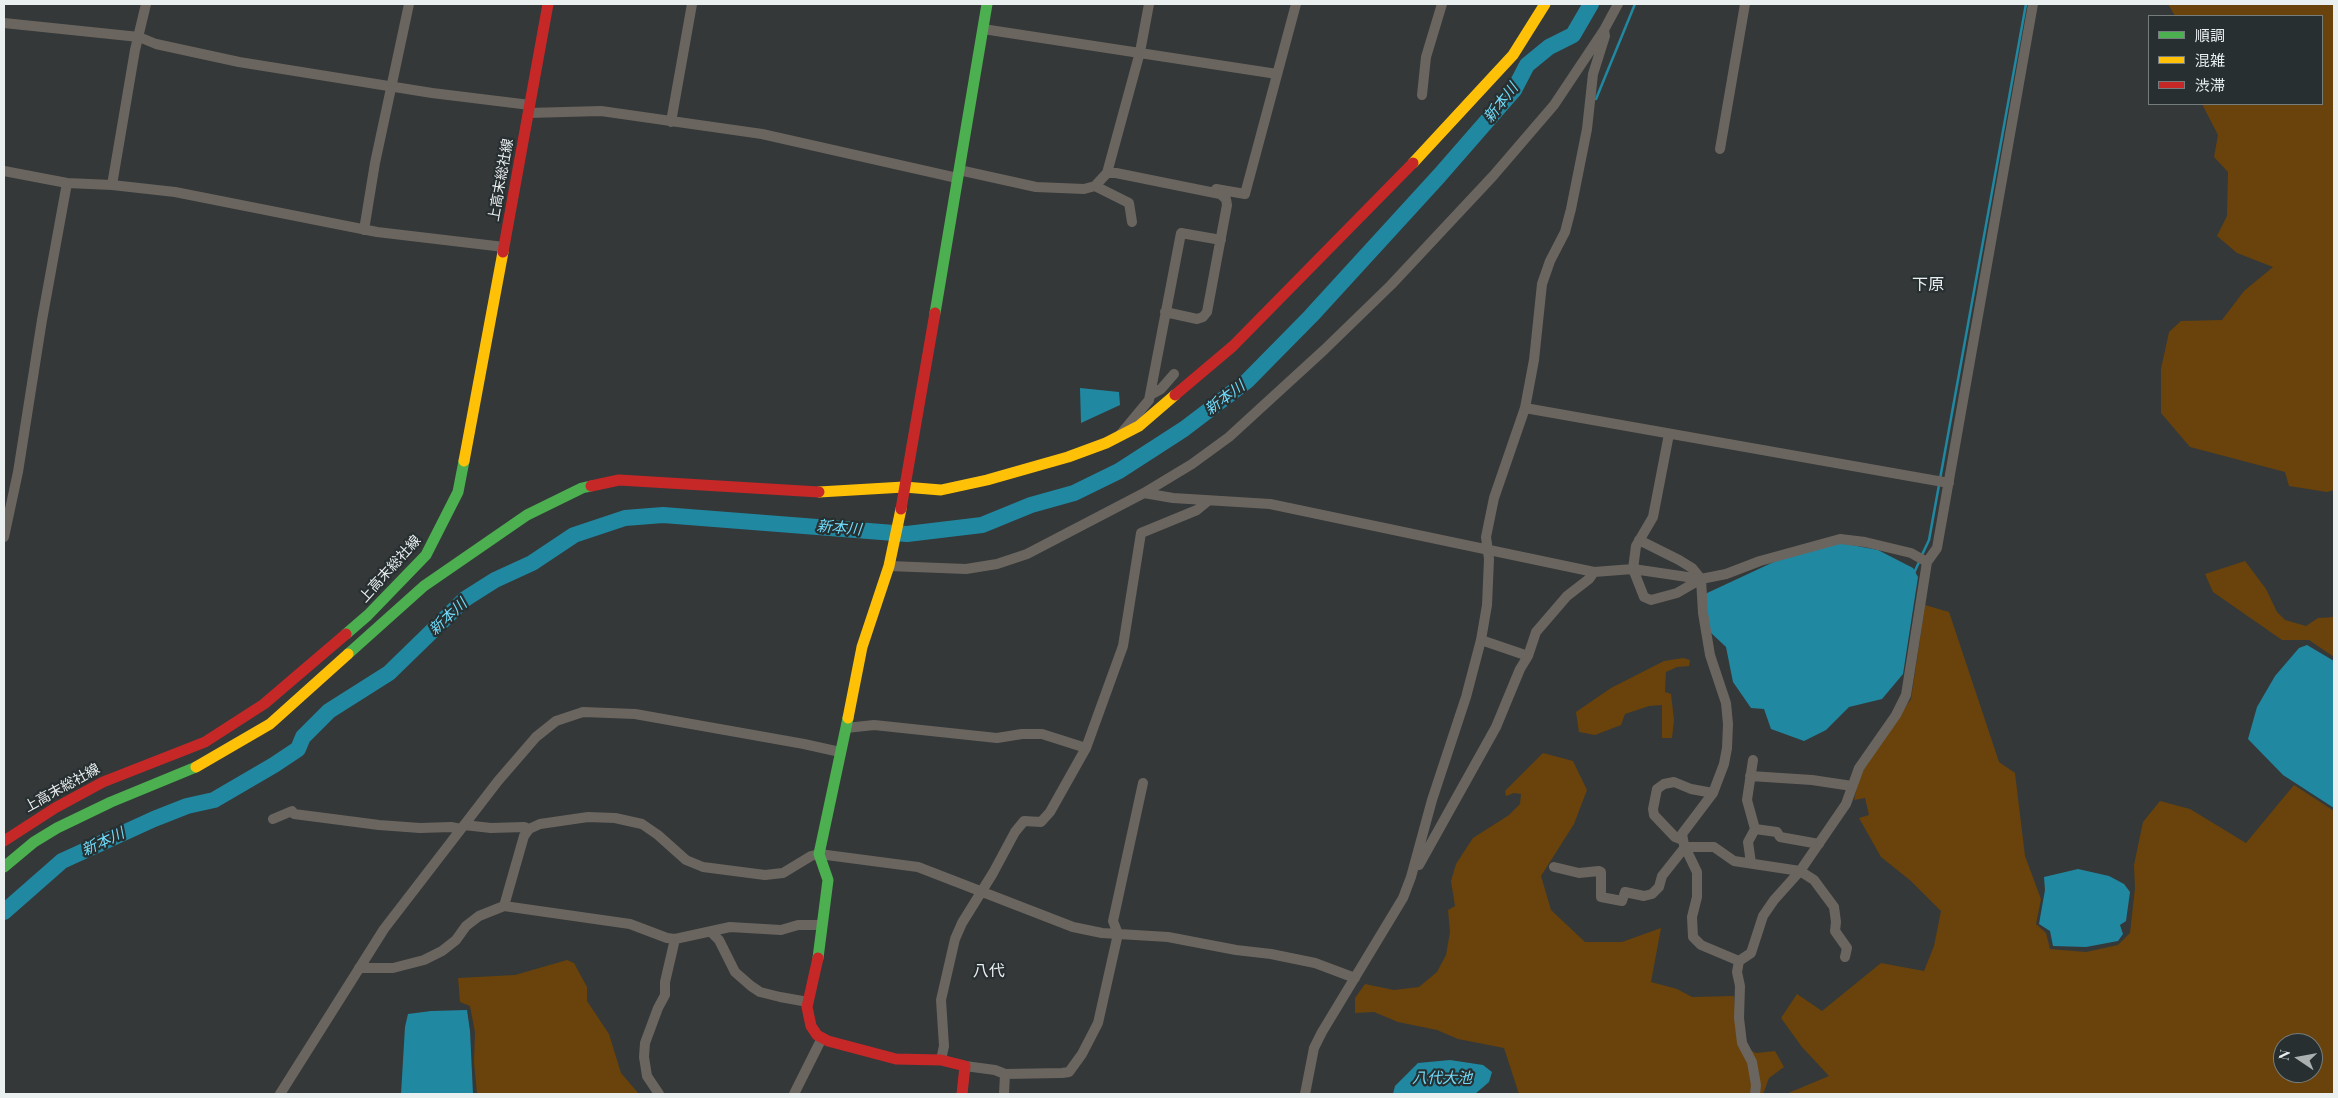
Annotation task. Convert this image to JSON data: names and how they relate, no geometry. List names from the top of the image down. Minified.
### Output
{"streets":{"street":["上高末総社線"]},"districts":["下原","八代"],"water":["新本川","八代大池"],"legend":["順調","混雑","渋滞"],"north":"left"}
